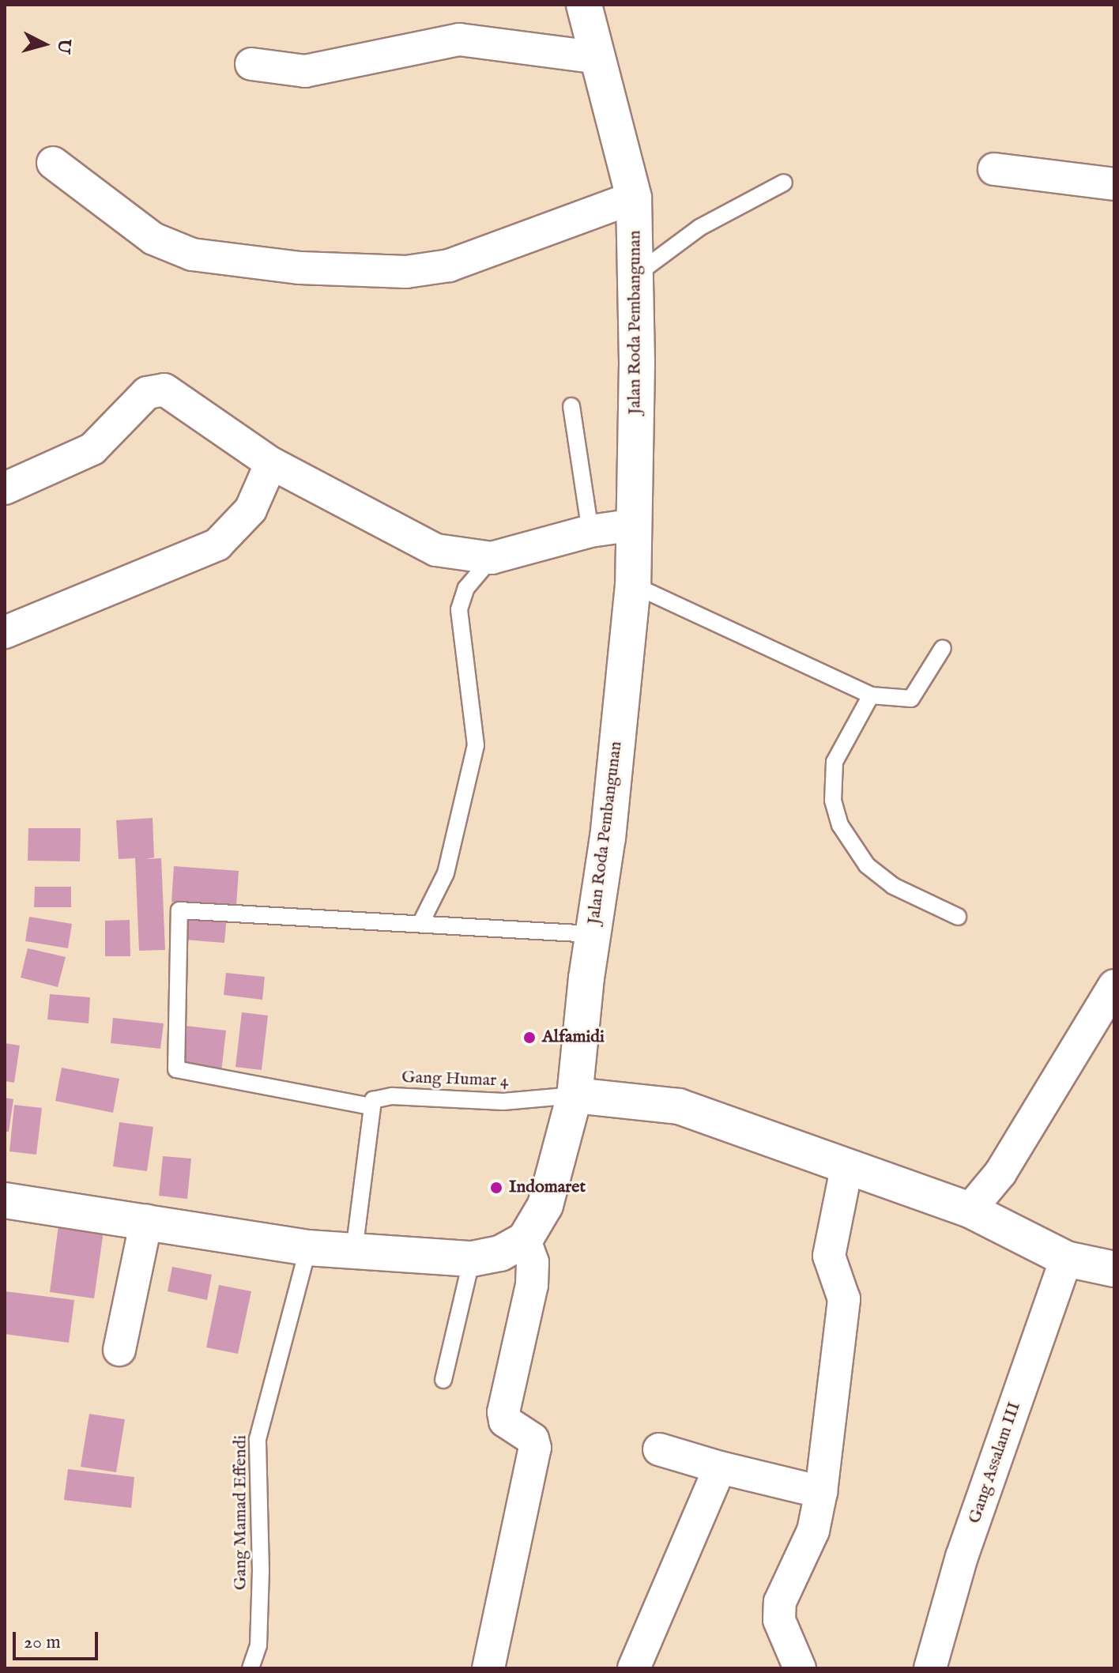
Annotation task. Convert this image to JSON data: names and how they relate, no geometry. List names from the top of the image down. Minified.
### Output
{"streets":{"street":["Jalan Roda Pembangunan","Gang Assalam III"],"lane":["Gang Humar 4","Gang Mamad Effendi"]},"crossings":[["Jalan Roda Pembangunan","Gang Humar 4"]],"places":["Alfamidi","Indomaret"],"scale_bar":"20 m","north":"right"}
